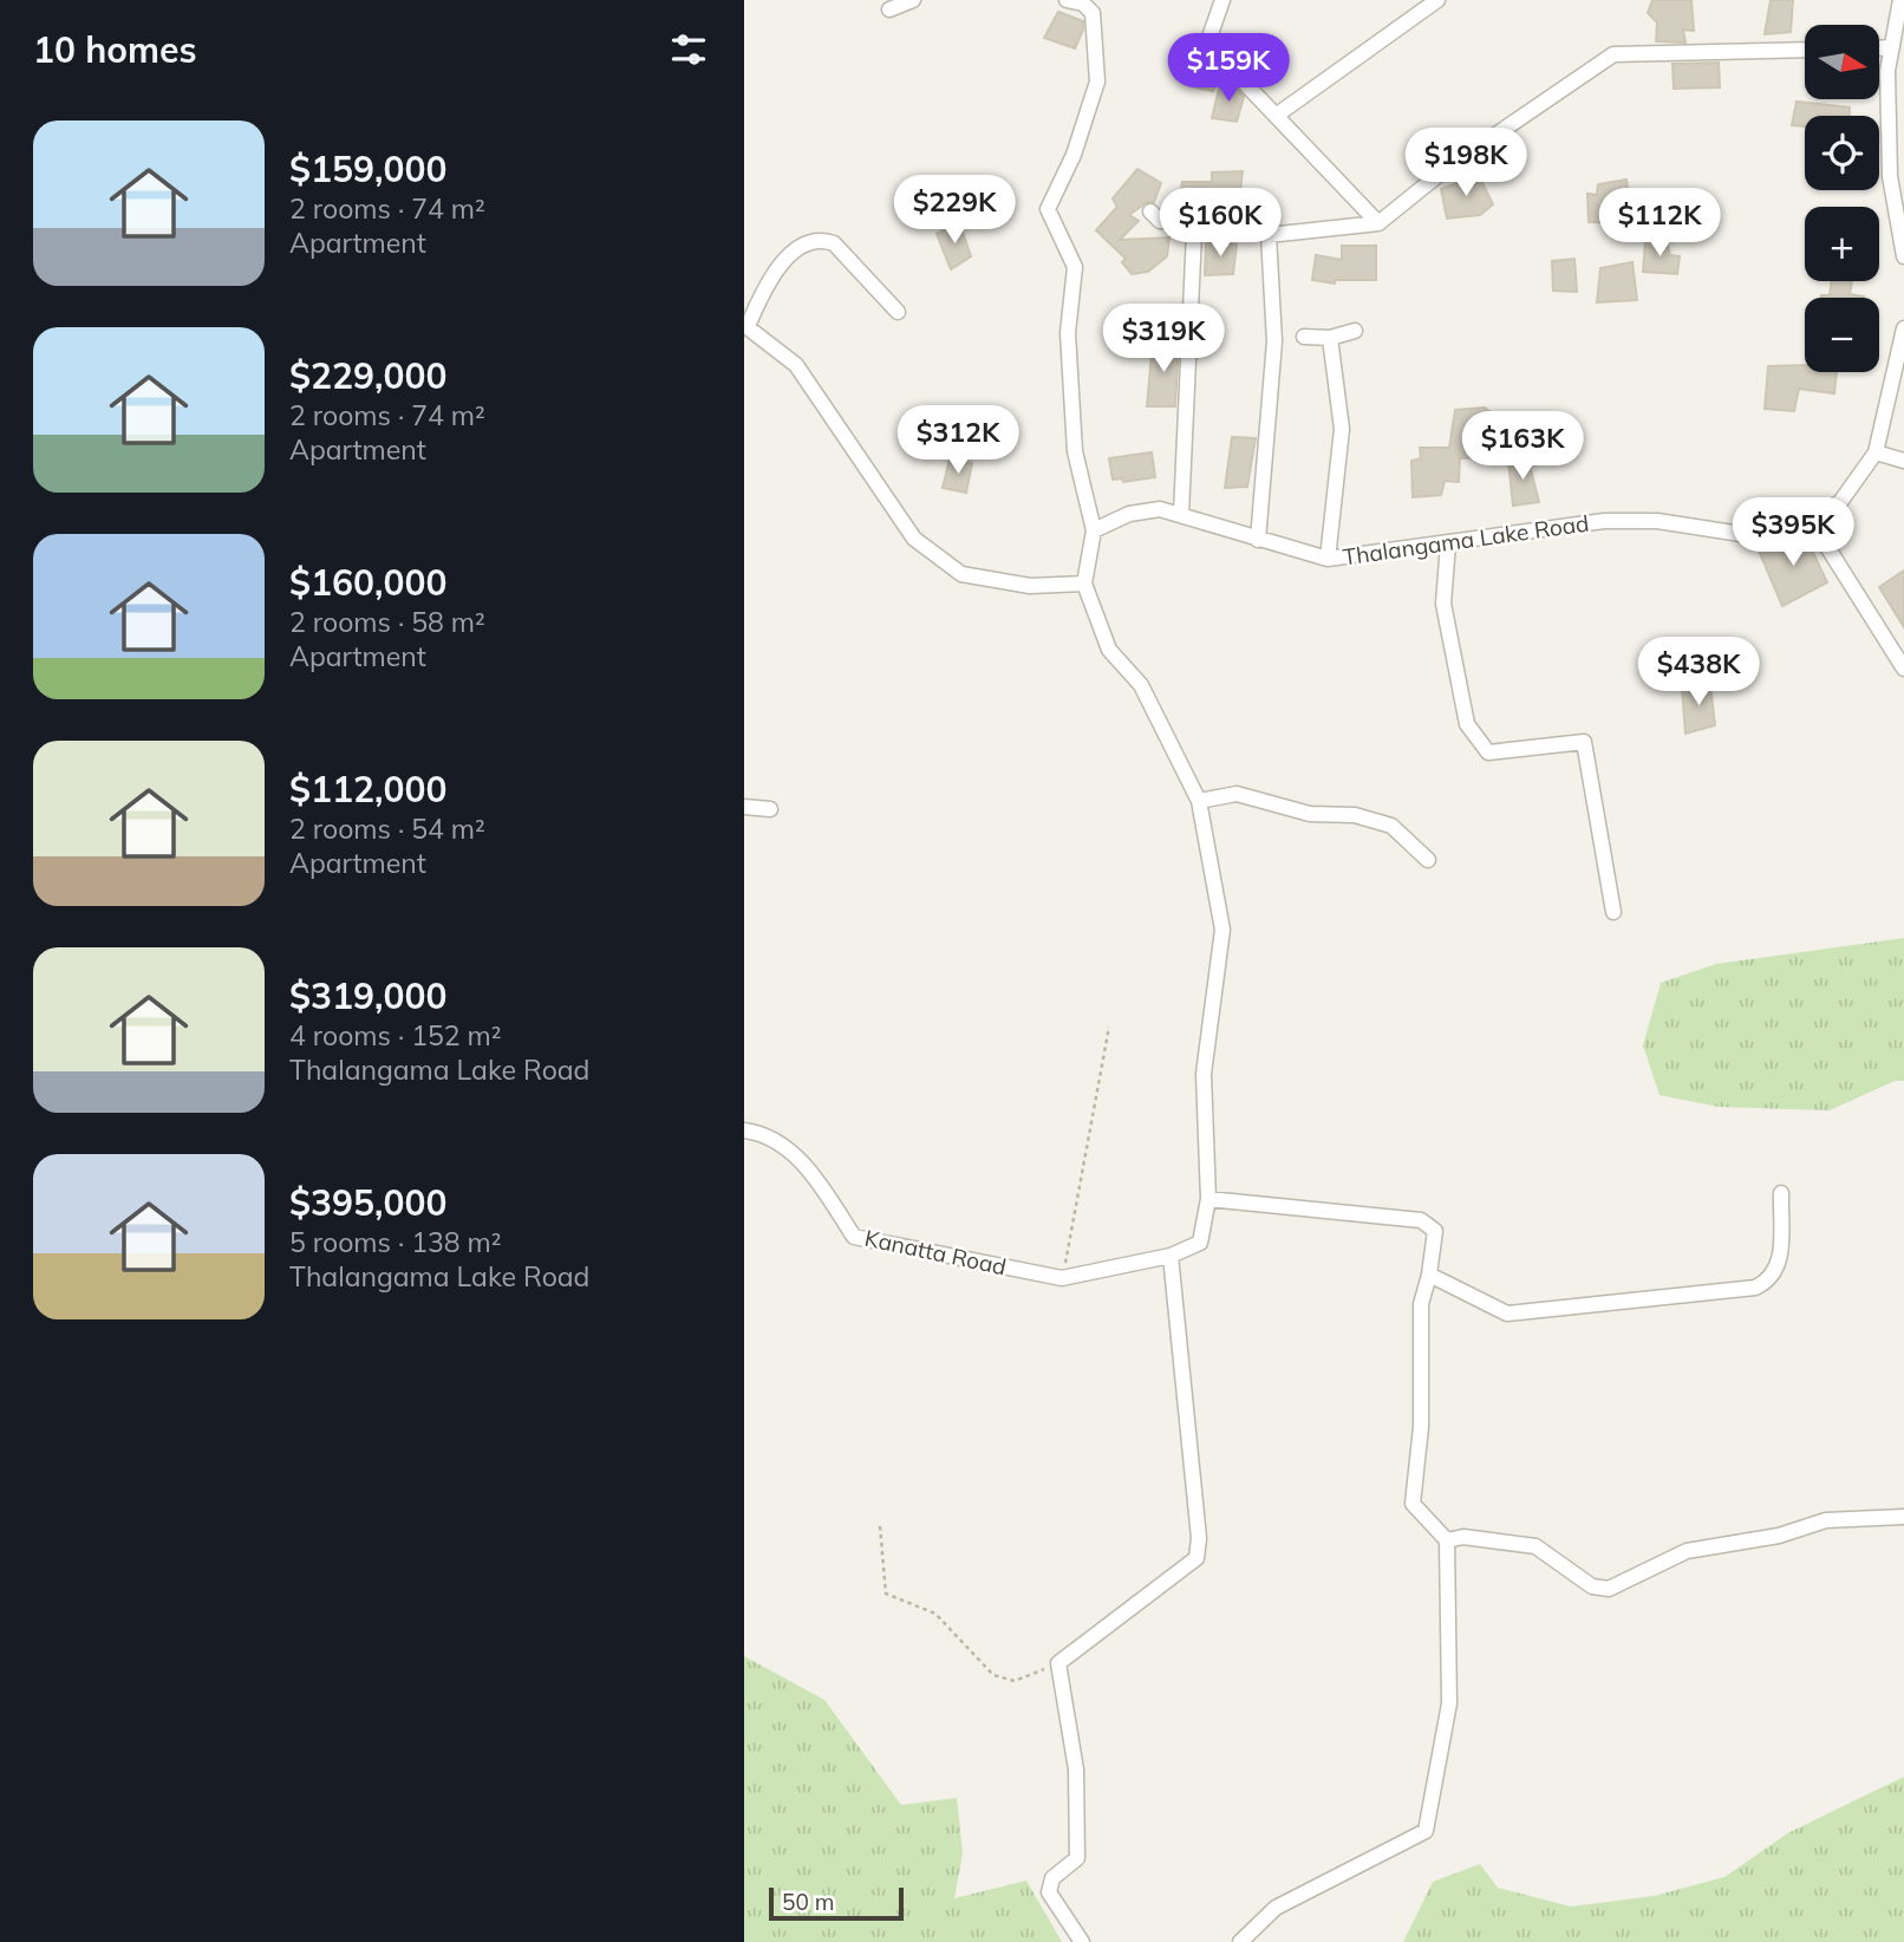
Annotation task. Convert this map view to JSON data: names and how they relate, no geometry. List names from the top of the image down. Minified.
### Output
{"streets":{"street":["Thalangama Lake Road","Kanatta Road"]},"scale_bar":"50 m","north":"right","page":{"heading":"10 homes","map_buttons":["+","−"],"price":["$159K","$198K","$229K","$160K","$112K","$319K","$312K","$163K","$395K","$438K"],"list":[{"name":"$159,000","note":"2 rooms · 74 m² · Apartment"},{"name":"$229,000","note":"2 rooms · 74 m² · Apartment"},{"name":"$160,000","note":"2 rooms · 58 m² · Apartment"},{"name":"$112,000","note":"2 rooms · 54 m² · Apartment"},{"name":"$319,000","note":"4 rooms · 152 m² · Thalangama Lake Road"},{"name":"$395,000","note":"5 rooms · 138 m² · Thalangama Lake Road"}],"scale":"50 m"}}
